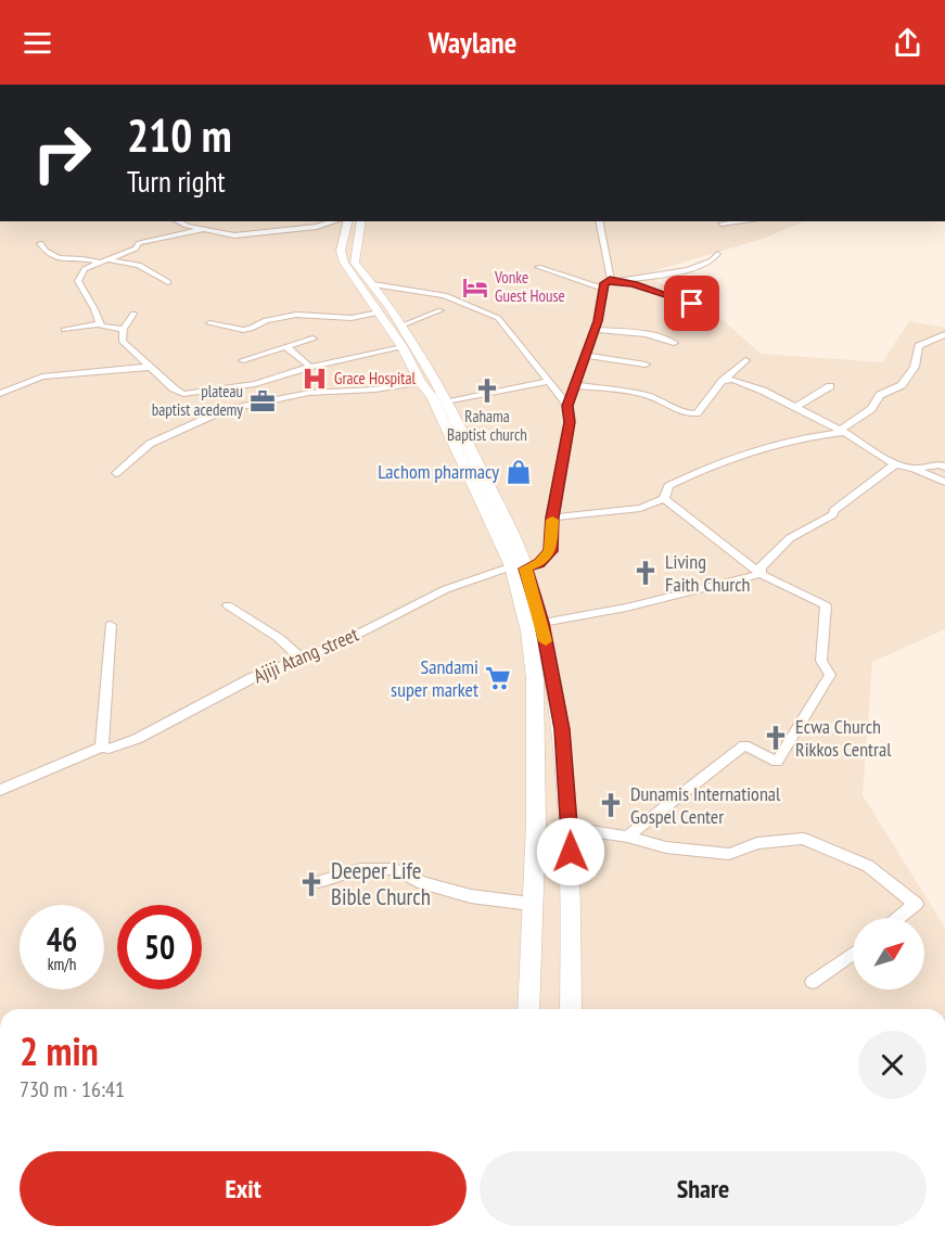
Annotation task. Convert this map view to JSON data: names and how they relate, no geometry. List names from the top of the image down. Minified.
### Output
{"streets":{"street":["Ajiji Atang street"]},"places":{"hotel":["Vonke Guest House"],"hospital":["Grace Hospital"],"church":["Rahama Baptist church","Living Faith Church","Ecwa Church Rikkos Central","Dunamis International Gospel Center","Deeper Life Bible Church"],"office":["plateau baptist acedemy"],"shop":["Lachom pharmacy"],"supermarket":["Sandami super market"]},"north":"top right","page":{"header":"Waylane","turn":["210 m","Turn right"],"speed":"46 km/h","limit":"50","heading":["2 min","730 m · 16:41"],"buttons":["Exit","Share"]}}
